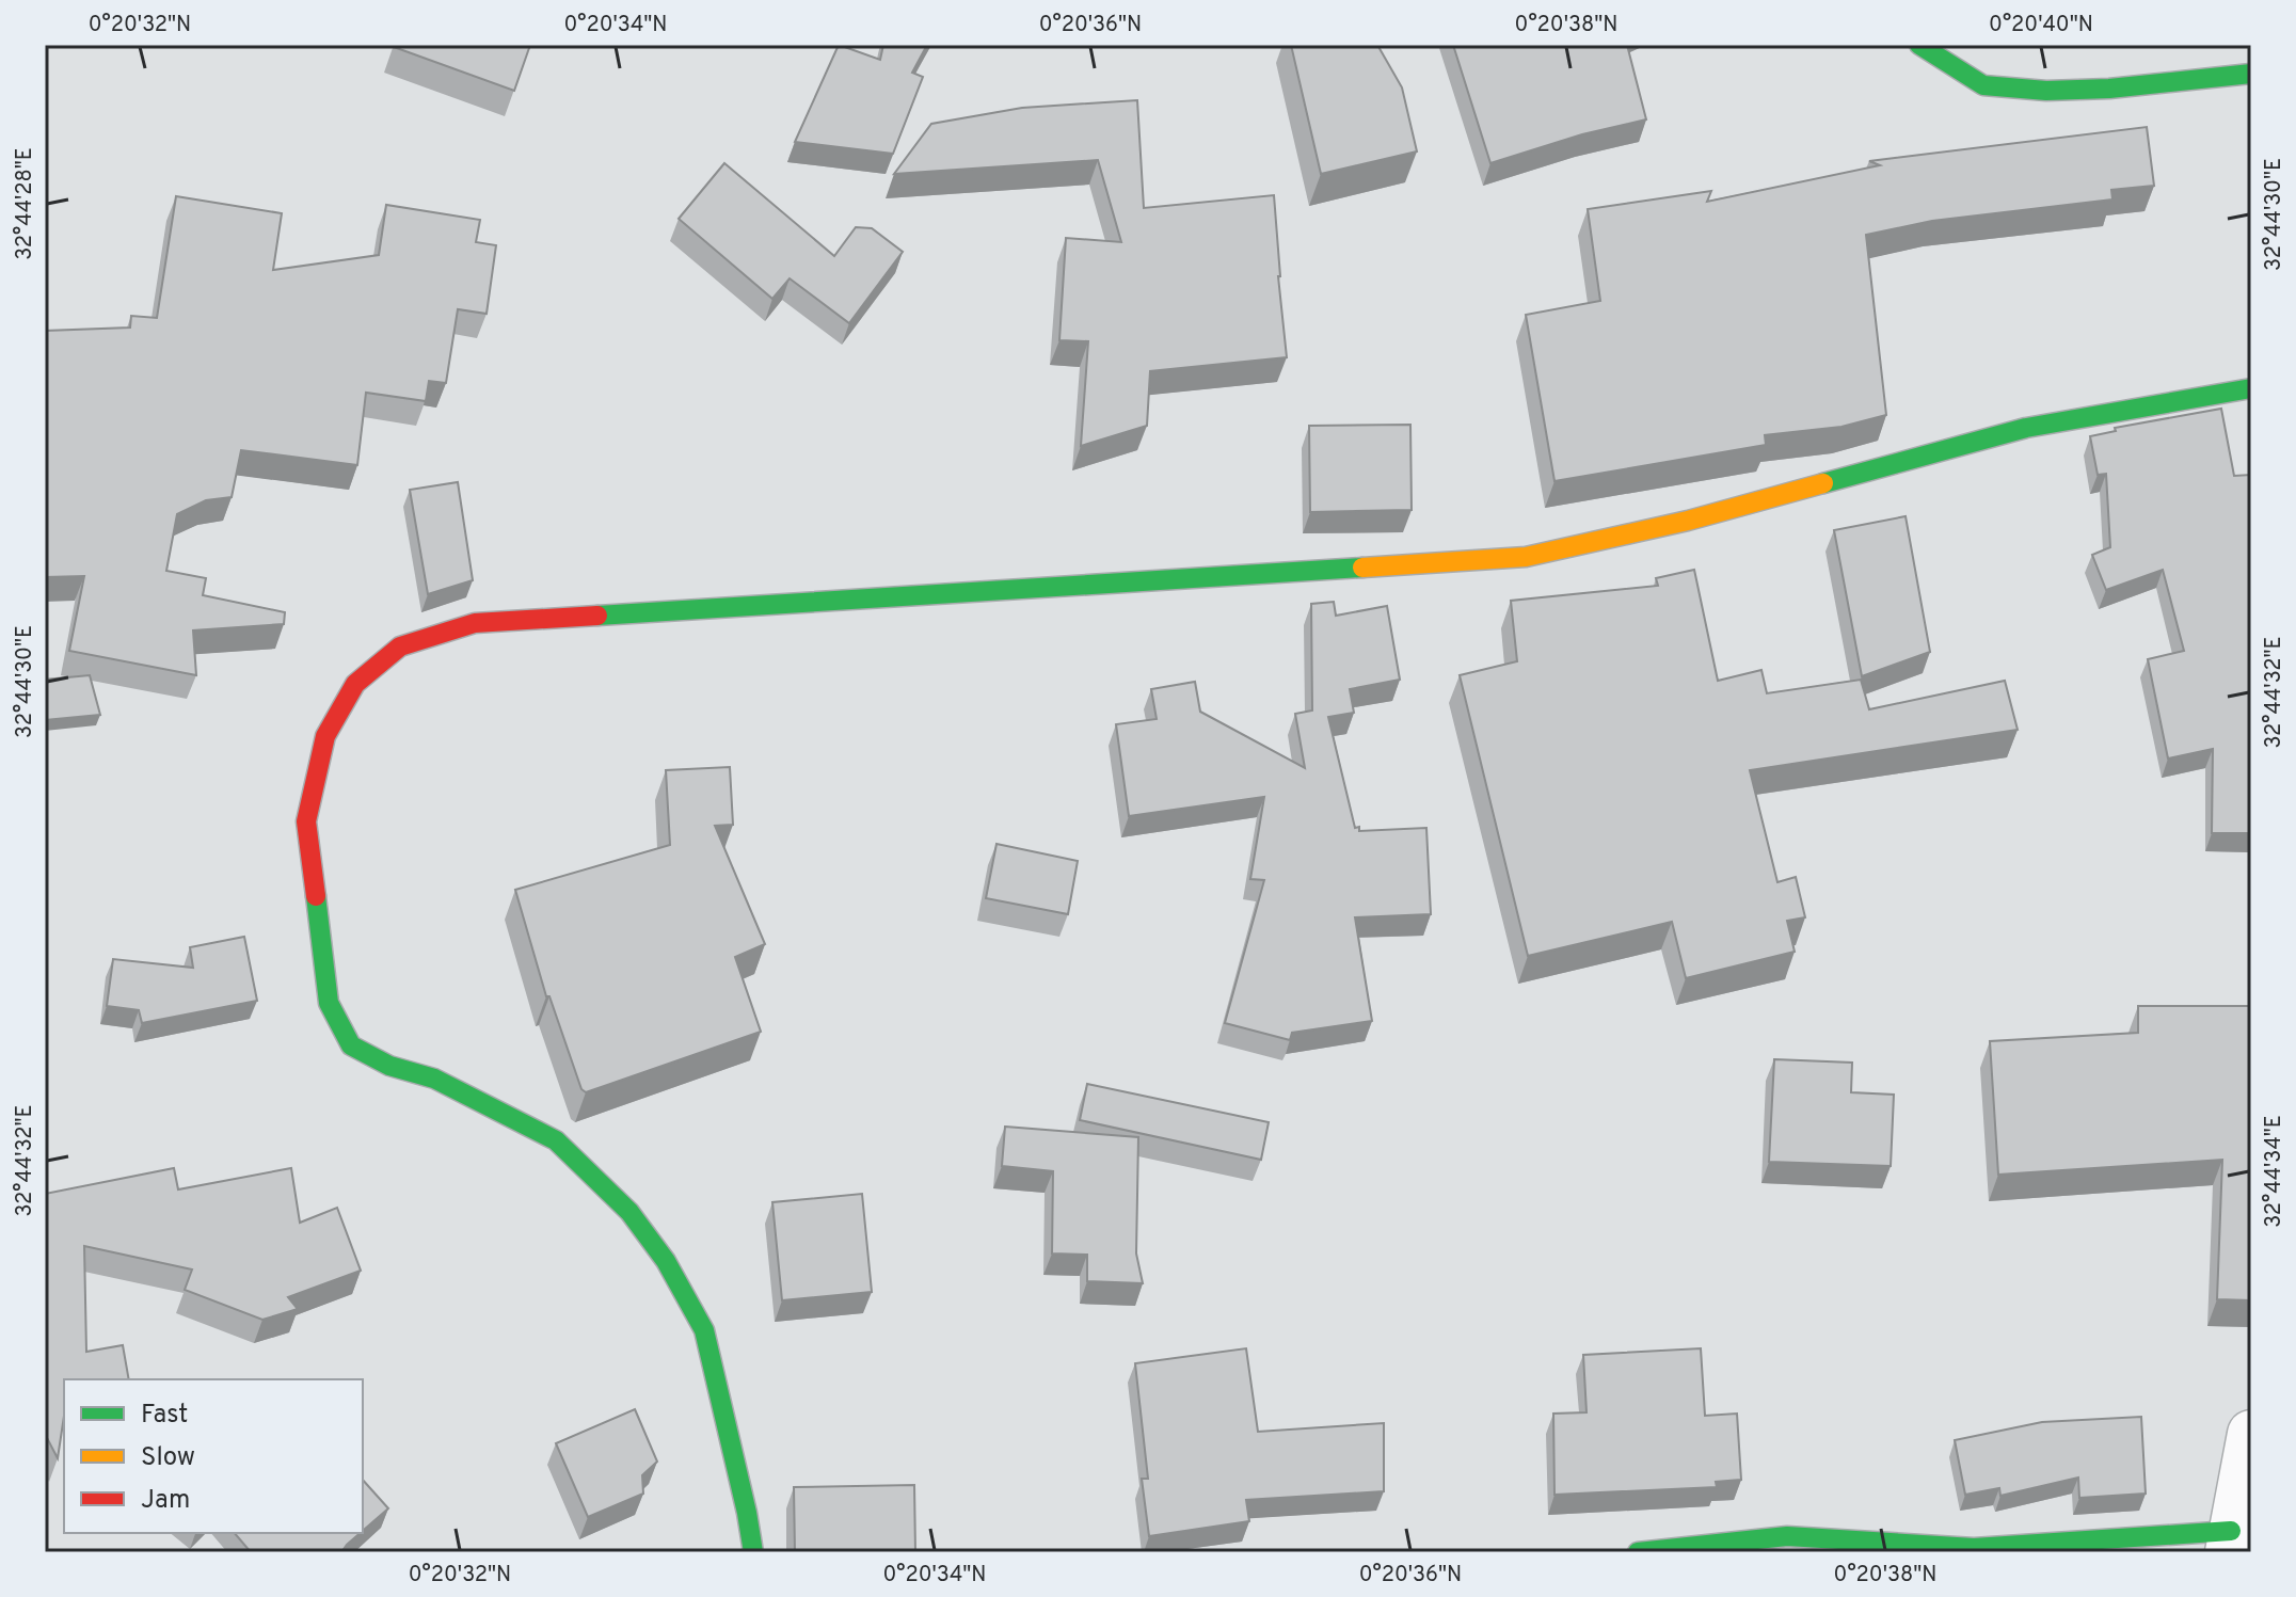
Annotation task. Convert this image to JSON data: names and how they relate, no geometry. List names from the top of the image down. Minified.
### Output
{"legend":["Fast","Slow","Jam"],"coordinates":["0°20'32\"N","0°20'34\"N","0°20'36\"N","0°20'38\"N","0°20'40\"N","32°44'28\"E","32°44'30\"E","32°44'32\"E","32°44'34\"E"]}
